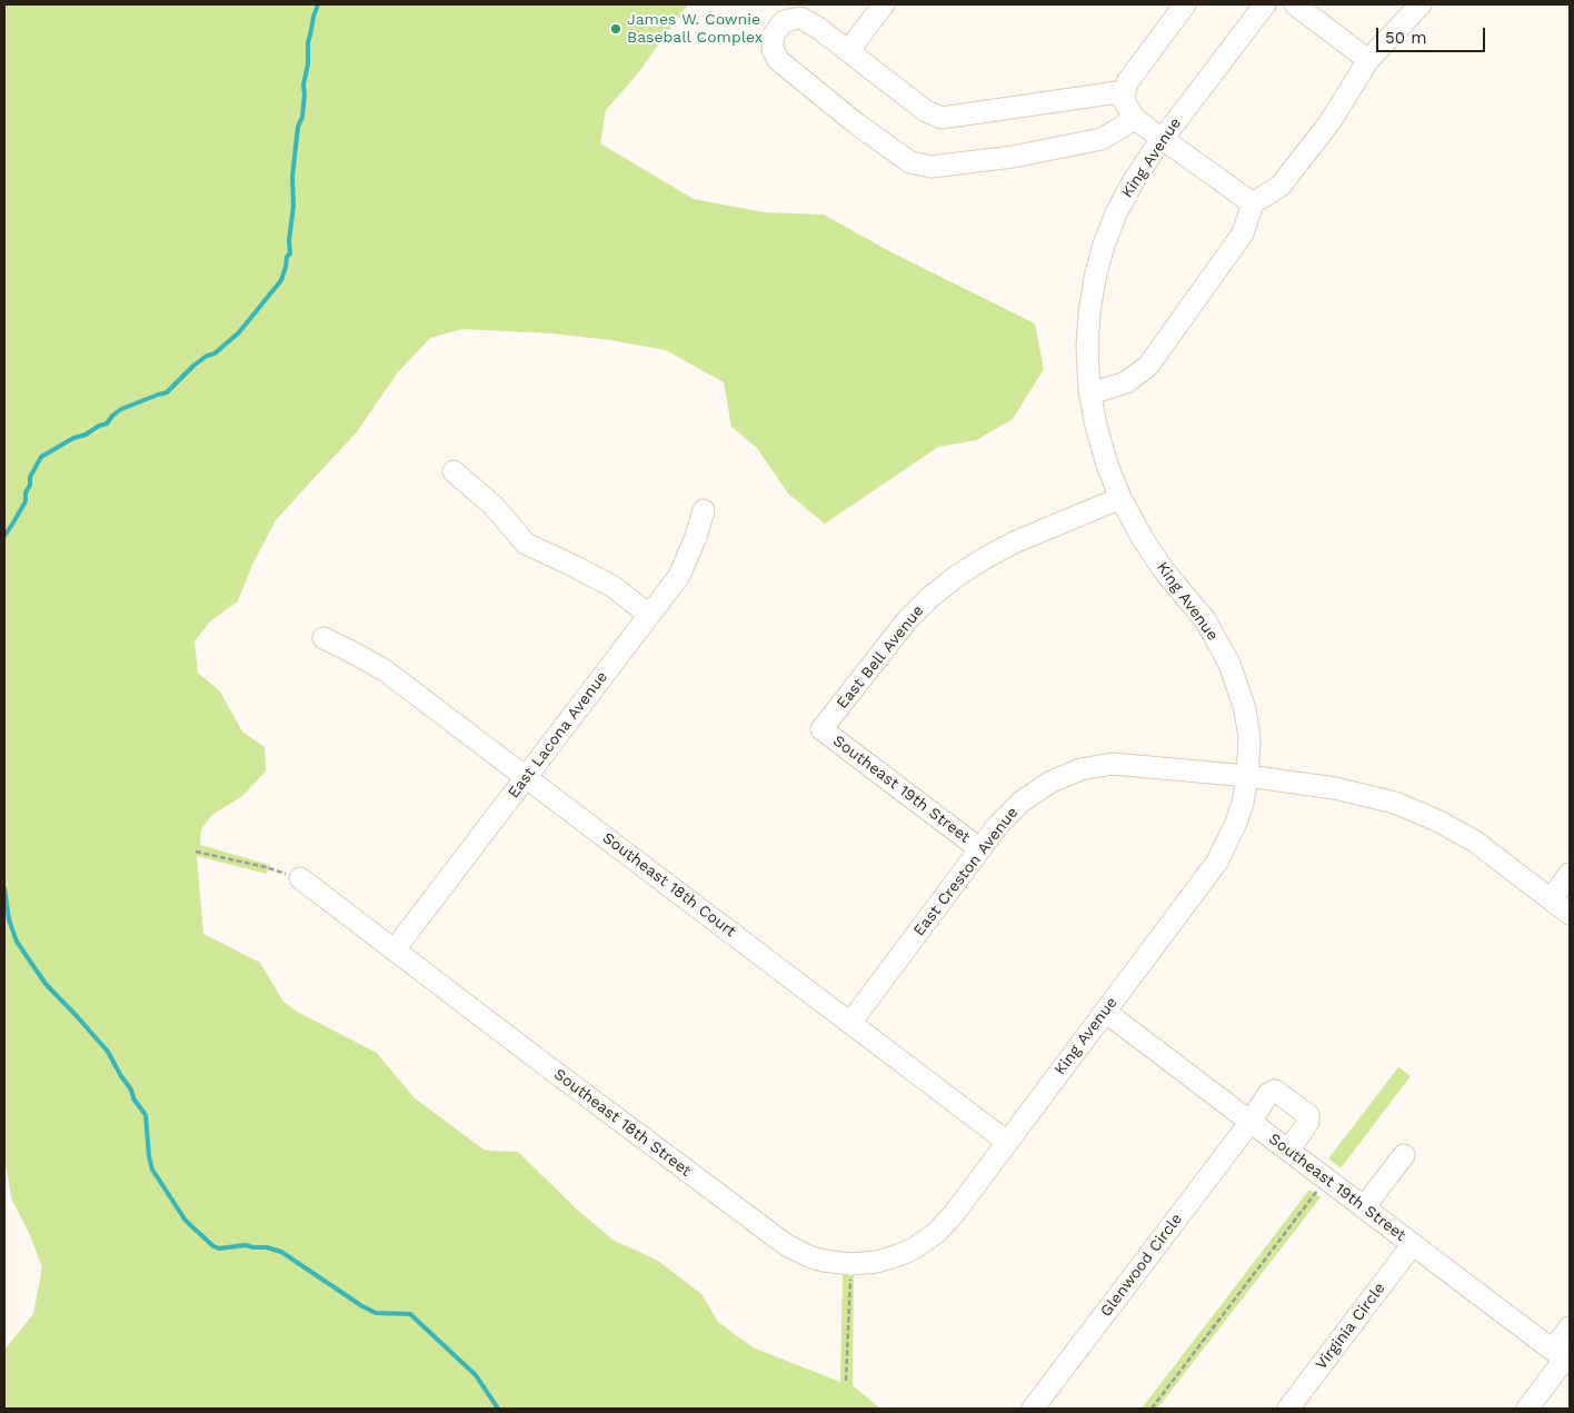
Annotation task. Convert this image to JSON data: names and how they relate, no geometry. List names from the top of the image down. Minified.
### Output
{"streets":{"street":["King Avenue","East Bell Avenue","East Lacona Avenue","Southeast 19th Street","East Creston Avenue","Southeast 18th Court","Southeast 18th Street","Glenwood Circle","Virginia Circle"]},"crossings":[["King Avenue","East Bell Avenue"],["King Avenue","Southeast 19th Street"],["King Avenue","East Creston Avenue"],["King Avenue","Southeast 18th Court"],["King Avenue","Southeast 18th Street"],["East Bell Avenue","Southeast 19th Street"],["East Lacona Avenue","Southeast 18th Court"],["East Lacona Avenue","Southeast 18th Street"],["Southeast 19th Street","East Creston Avenue"],["Southeast 19th Street","Glenwood Circle"],["Southeast 19th Street","Virginia Circle"],["East Creston Avenue","Southeast 18th Court"]],"places":["James W. Cownie Baseball Complex"],"scale_bar":"50 m"}
